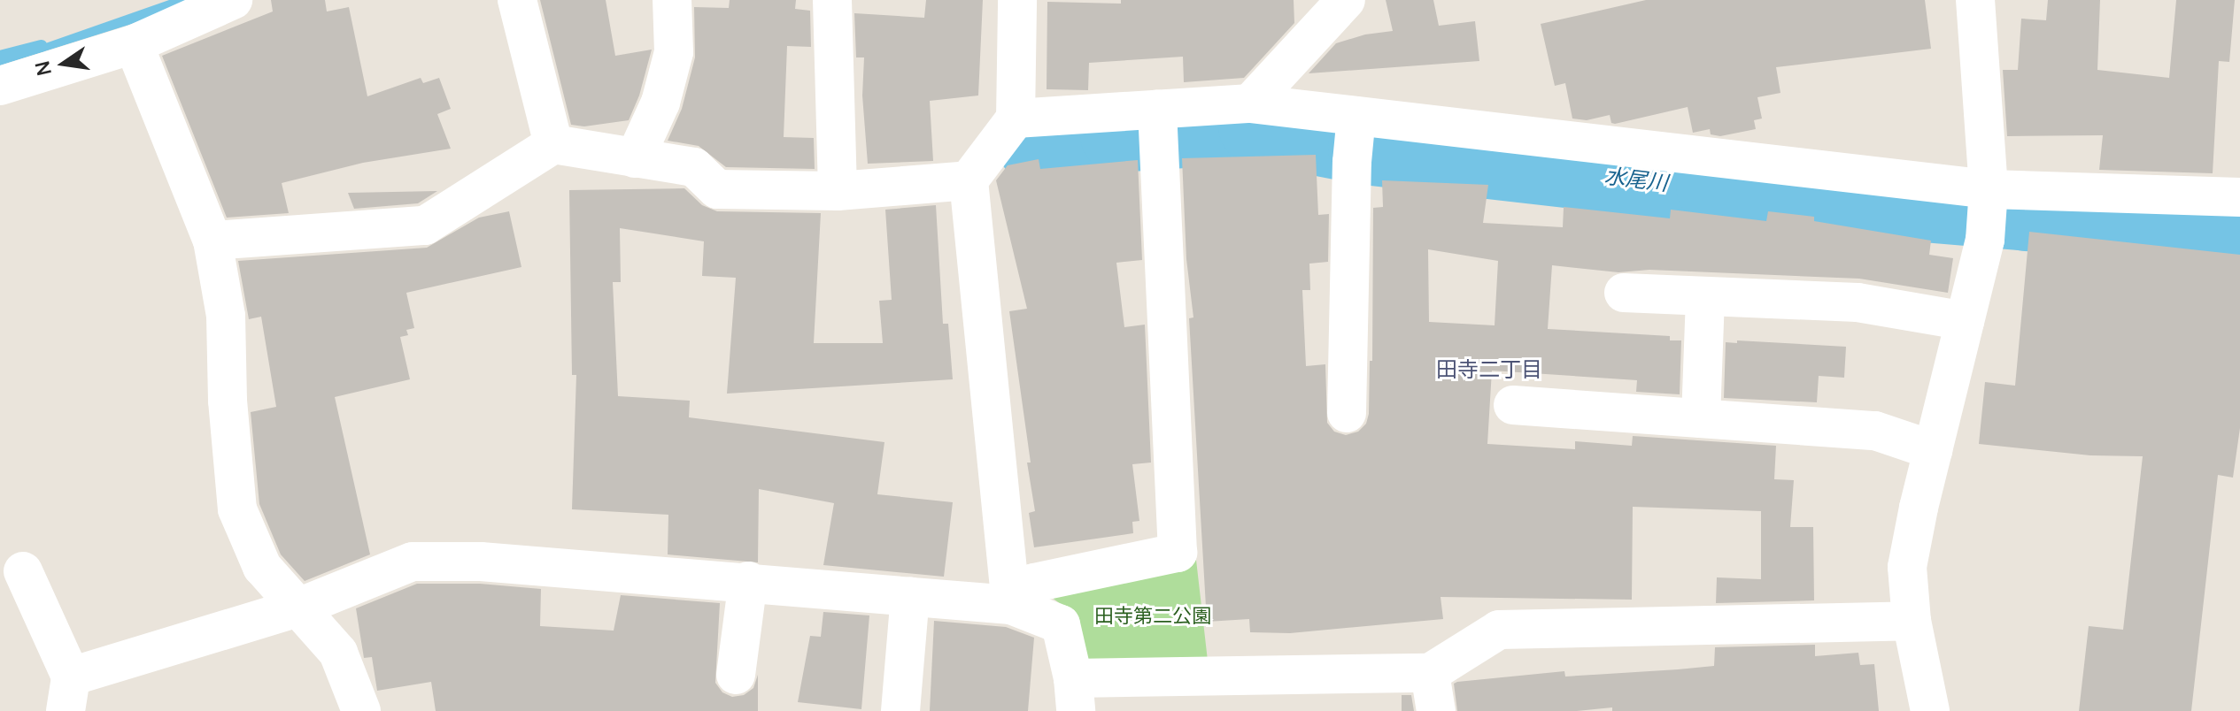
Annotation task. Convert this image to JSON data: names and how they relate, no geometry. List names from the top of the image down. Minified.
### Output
{"districts":["田寺二丁目"],"water":["水尾川"],"parks":["田寺第二公園"],"north":"left"}
